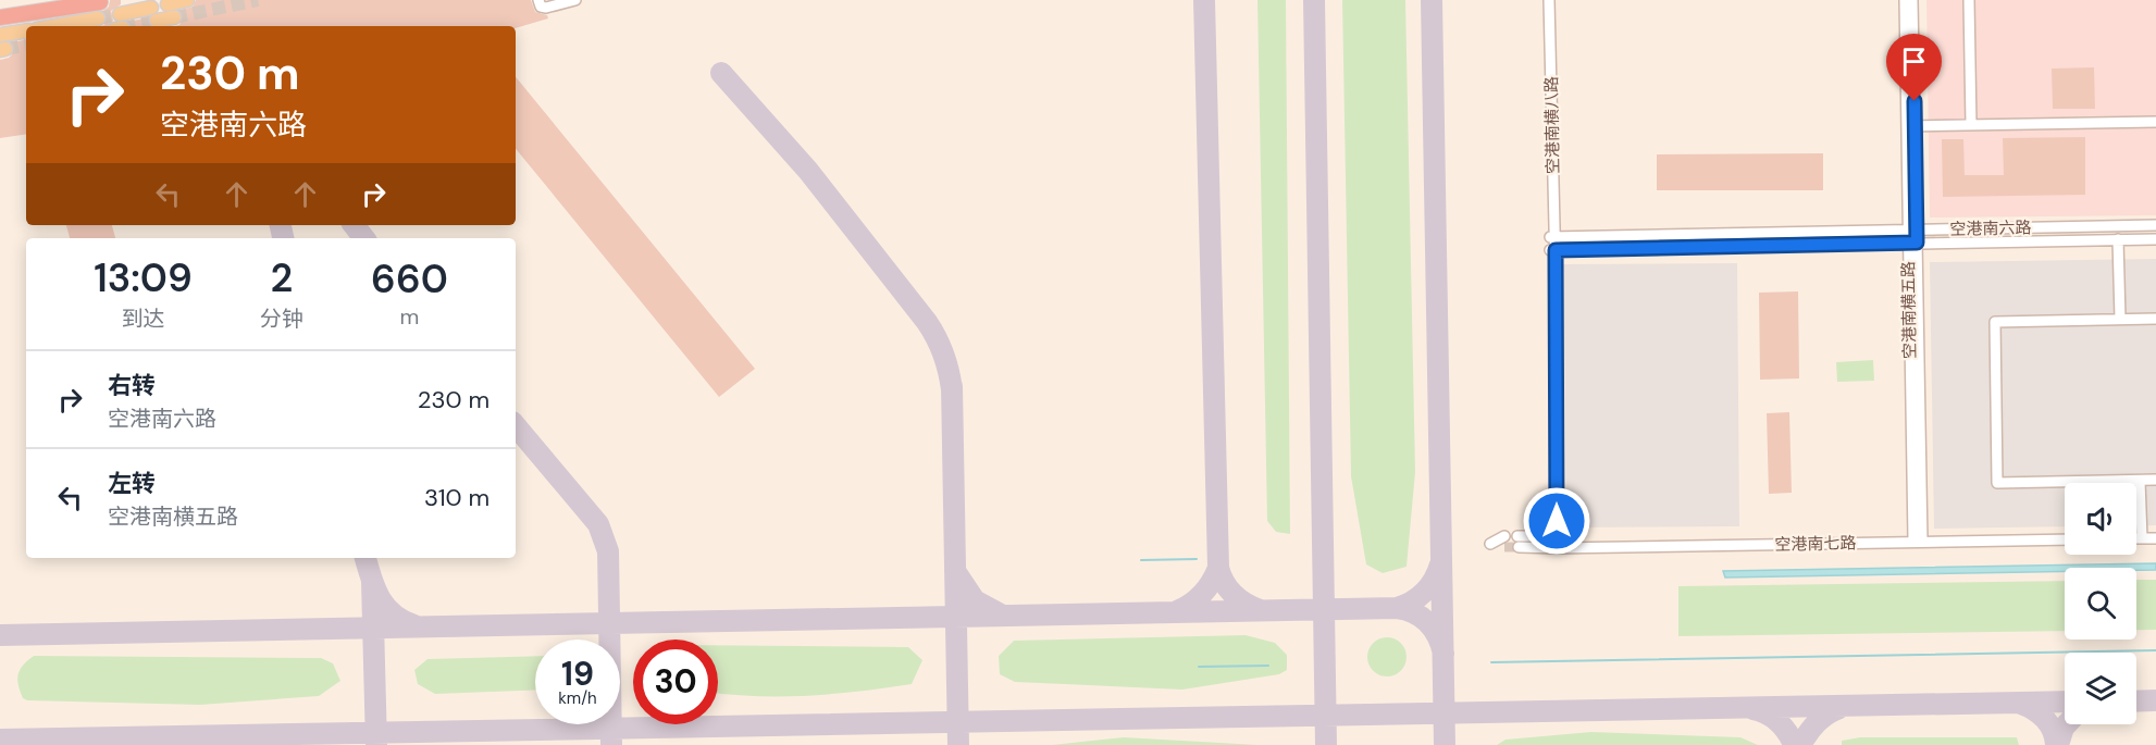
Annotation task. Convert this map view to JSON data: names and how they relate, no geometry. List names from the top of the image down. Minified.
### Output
{"streets":{"street":["空港南横八路","空港南六路","空港南横五路","空港南七路"]},"crossings":[["空港南横八路","空港南六路"],["空港南横八路","空港南七路"],["空港南六路","空港南横五路"],["空港南六路","空港南七路"],["空港南横五路","空港南七路"]],"page":{"turn":["230 m","空港南六路"],"eta":["13:09","到达","2","分钟","660","m"],"list":[{"name":"右转","note":"空港南六路","value":"230 m"},{"name":"左转","note":"空港南横五路","value":"310 m"}],"speed":"19 km/h","limit":"30"}}
